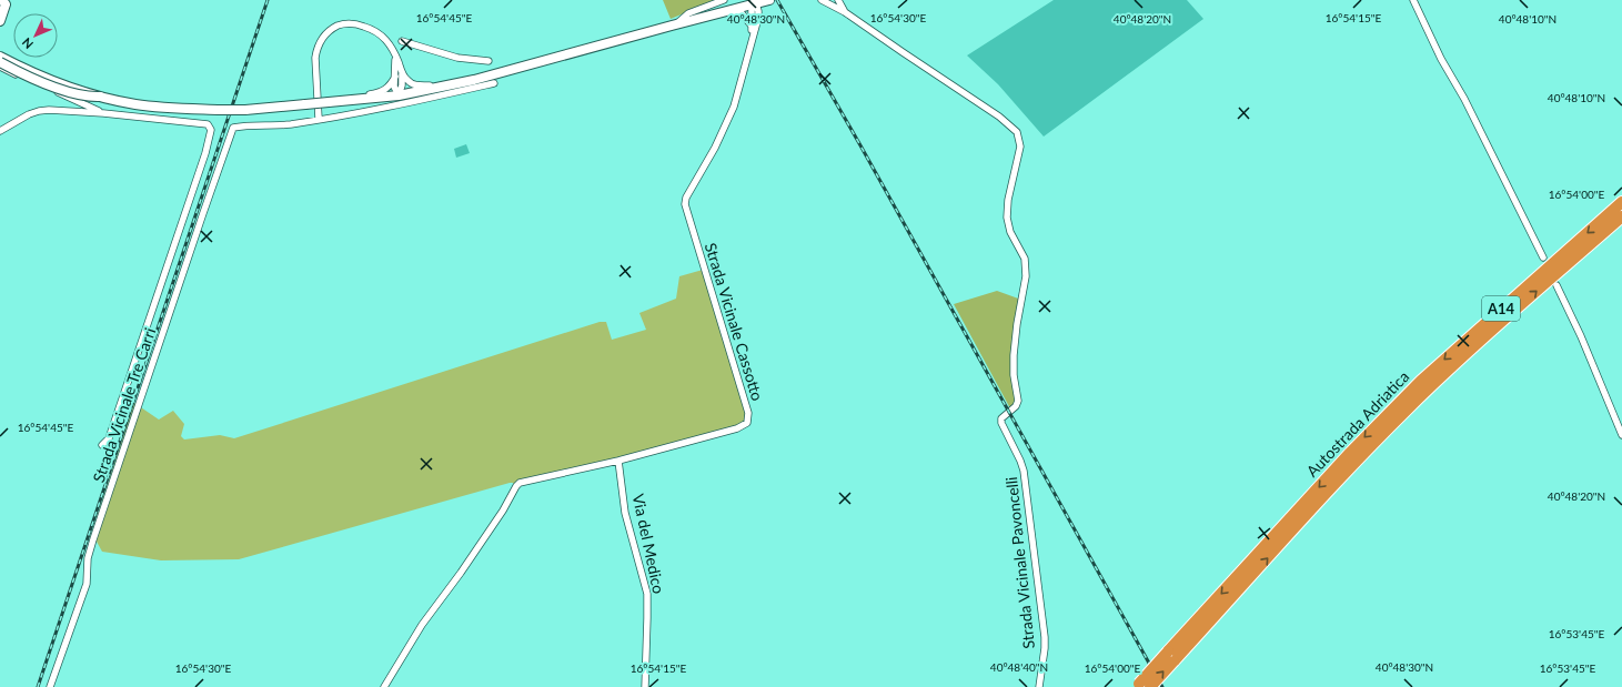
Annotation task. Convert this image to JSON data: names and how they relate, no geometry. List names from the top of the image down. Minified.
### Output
{"streets":{"highway":["A14","Autostrada Adriatica"],"street":["Strada Vicinale Cassotto","Strada Vicinale Tre Carri","Via del Medico","Strada Vicinale Pavoncelli"]},"crossings":[["Strada Vicinale Cassotto","Via del Medico"]],"north":"bottom left","coordinates":["16°54'45\"E","16°54'30\"E","16°54'15\"E","40°48'30\"N","40°48'20\"N","40°48'10\"N","16°54'00\"E","16°53'45\"E","40°48'40\"N"]}
